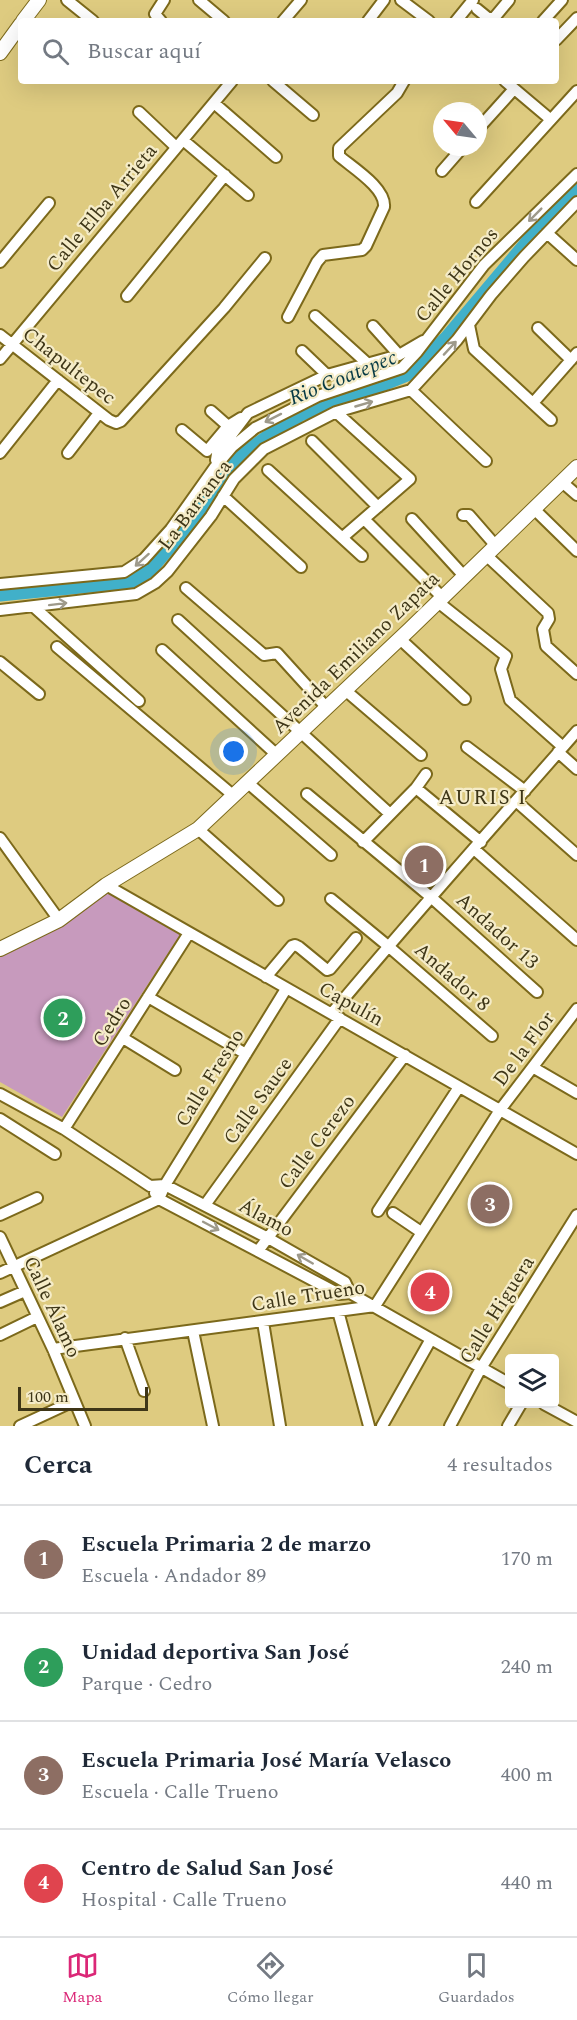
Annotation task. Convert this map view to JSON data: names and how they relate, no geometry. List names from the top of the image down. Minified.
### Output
{"streets":{"main road":["Avenida Emiliano Zapata"],"street":["Calle Elba Arrieta","Calle Hornos","Chapultepec","La Barranca","Andador 13","Andador 8","Capulín","Cedro","De la Flor","Calle Fresno","Calle Sauce","Calle Cerezo","Álamo","Calle Trueno","Calle Álamo","Calle Higuera"]},"crossings":[["Calle Elba Arrieta","Chapultepec"],["Avenida Emiliano Zapata","Capulín"],["Andador 13","Calle Sauce"],["Andador 8","Calle Sauce"],["Capulín","Cedro"],["Capulín","De la Flor"],["Capulín","Calle Fresno"],["Capulín","Calle Sauce"],["Capulín","Calle Cerezo"],["Capulín","Calle Trueno"],["De la Flor","Calle Trueno"],["Calle Fresno","Álamo"],["Calle Sauce","Álamo"],["Calle Cerezo","Álamo"],["Álamo","Calle Trueno"],["Álamo","Calle Higuera"],["Calle Trueno","Calle Álamo"]],"one_way":["La Barranca"],"districts":["AURIS I"],"water":["Rio Coatepec"],"scale_bar":"100 m","north":"top left","page":{"search":"Buscar aquí","pins":["1","2","3","4"],"scale":"100 m","heading":["Cerca","4 resultados"],"list":[{"mark":"1","name":"Escuela Primaria 2 de marzo","note":"Escuela · Andador 89","value":"170 m"},{"mark":"2","name":"Unidad deportiva San José","note":"Parque · Cedro","value":"240 m"},{"mark":"3","name":"Escuela Primaria José María Velasco","note":"Escuela · Calle Trueno","value":"400 m"},{"mark":"4","name":"Centro de Salud San José","note":"Hospital · Calle Trueno","value":"440 m"}],"nav":["Mapa","Cómo llegar","Guardados"]}}
